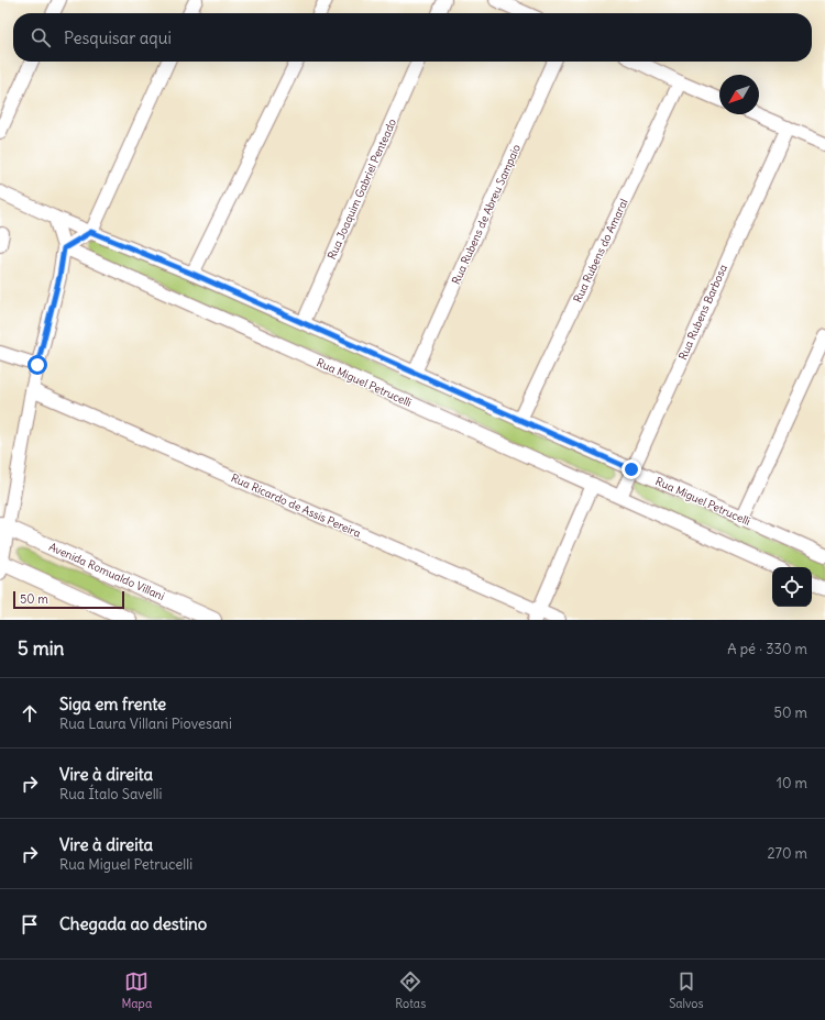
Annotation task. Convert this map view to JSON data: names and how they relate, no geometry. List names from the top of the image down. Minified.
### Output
{"streets":{"street":["Rua Joaquim Gabriel Penteado","Rua Rubens de Abreu Sampaio","Rua Rubens do Amaral","Rua Rubens Barbosa","Rua Miguel Petrucelli","Rua Ricardo de Assis Pereira","Avenida Romualdo Villani"]},"crossings":[["Rua Joaquim Gabriel Penteado","Rua Miguel Petrucelli"],["Rua Rubens de Abreu Sampaio","Rua Miguel Petrucelli"],["Rua Rubens do Amaral","Rua Miguel Petrucelli"],["Rua Rubens Barbosa","Rua Miguel Petrucelli"]],"scale_bar":"50 m","north":"bottom left","page":{"search":"Pesquisar aqui","scale":"50 m","heading":["5 min","A pé · 330 m"],"list":[["Siga em frente","Rua Laura Villani Piovesani","50 m"],["Vire à direita","Rua Ítalo Savelli","10 m"],["Vire à direita","Rua Miguel Petrucelli","270 m"],"Chegada ao destino"],"nav":["Mapa","Rotas","Salvos"]}}
